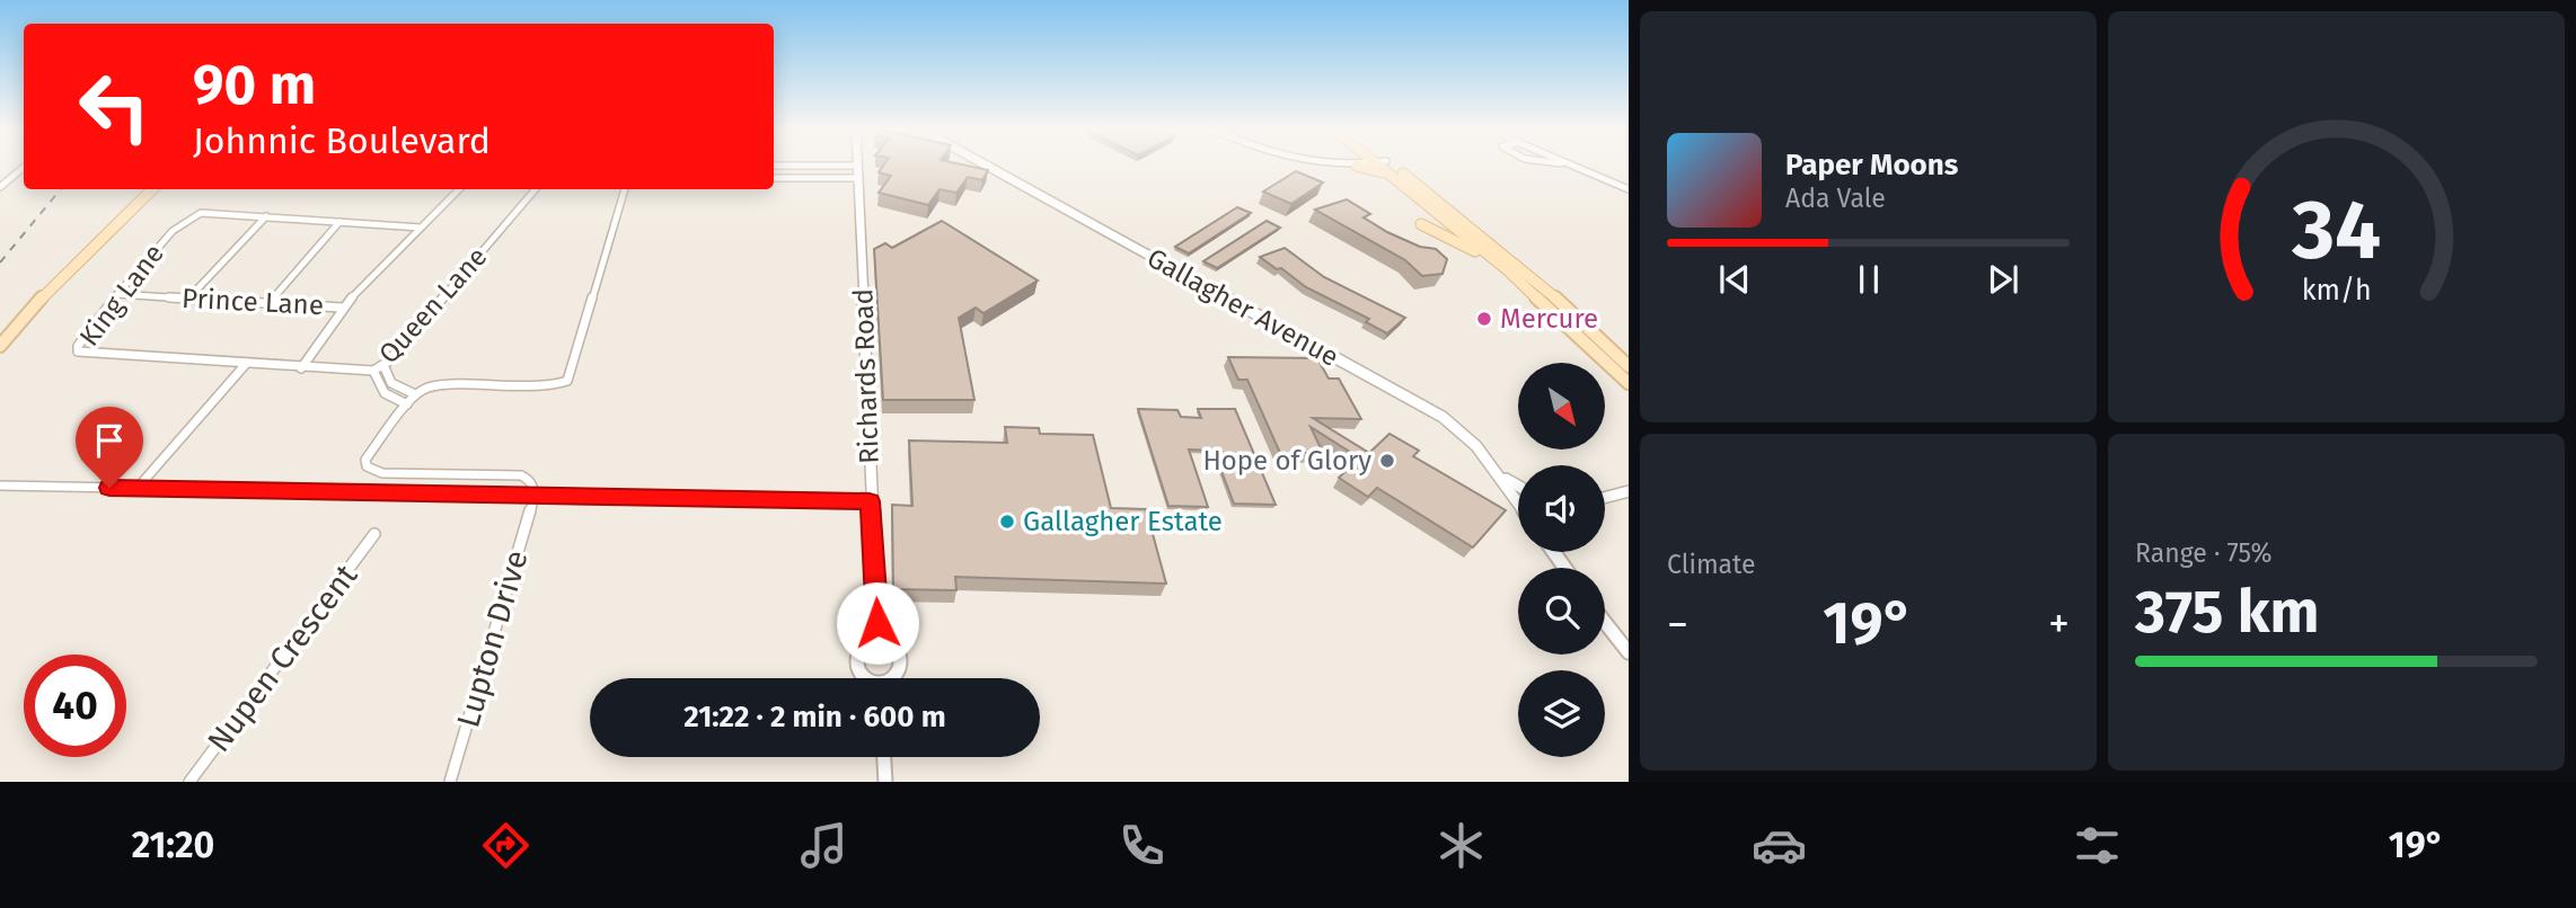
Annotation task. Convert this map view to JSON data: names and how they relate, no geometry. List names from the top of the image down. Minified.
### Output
{"streets":{"street":["King Lane","Prince Lane","Queen Lane","Gallagher Avenue","Richards Road","Lupton Drive","Nupen Crescent"]},"crossings":[["King Lane","Prince Lane"],["King Lane","Queen Lane"]],"places":["Mercure","Hope of Glory","Gallagher Estate"],"north":"bottom right","page":{"turn":["90 m","Johnnic Boulevard"],"song":["Paper Moons","Ada Vale"],"tile":["Climate",["Range · 75%","375 km"]],"heat":["−","19°","+"],"limit":"40","trip":"21:22 · 2 min · 600 m","tabs":["21:20","19°"],"gauge":["34","km/h"]}}
